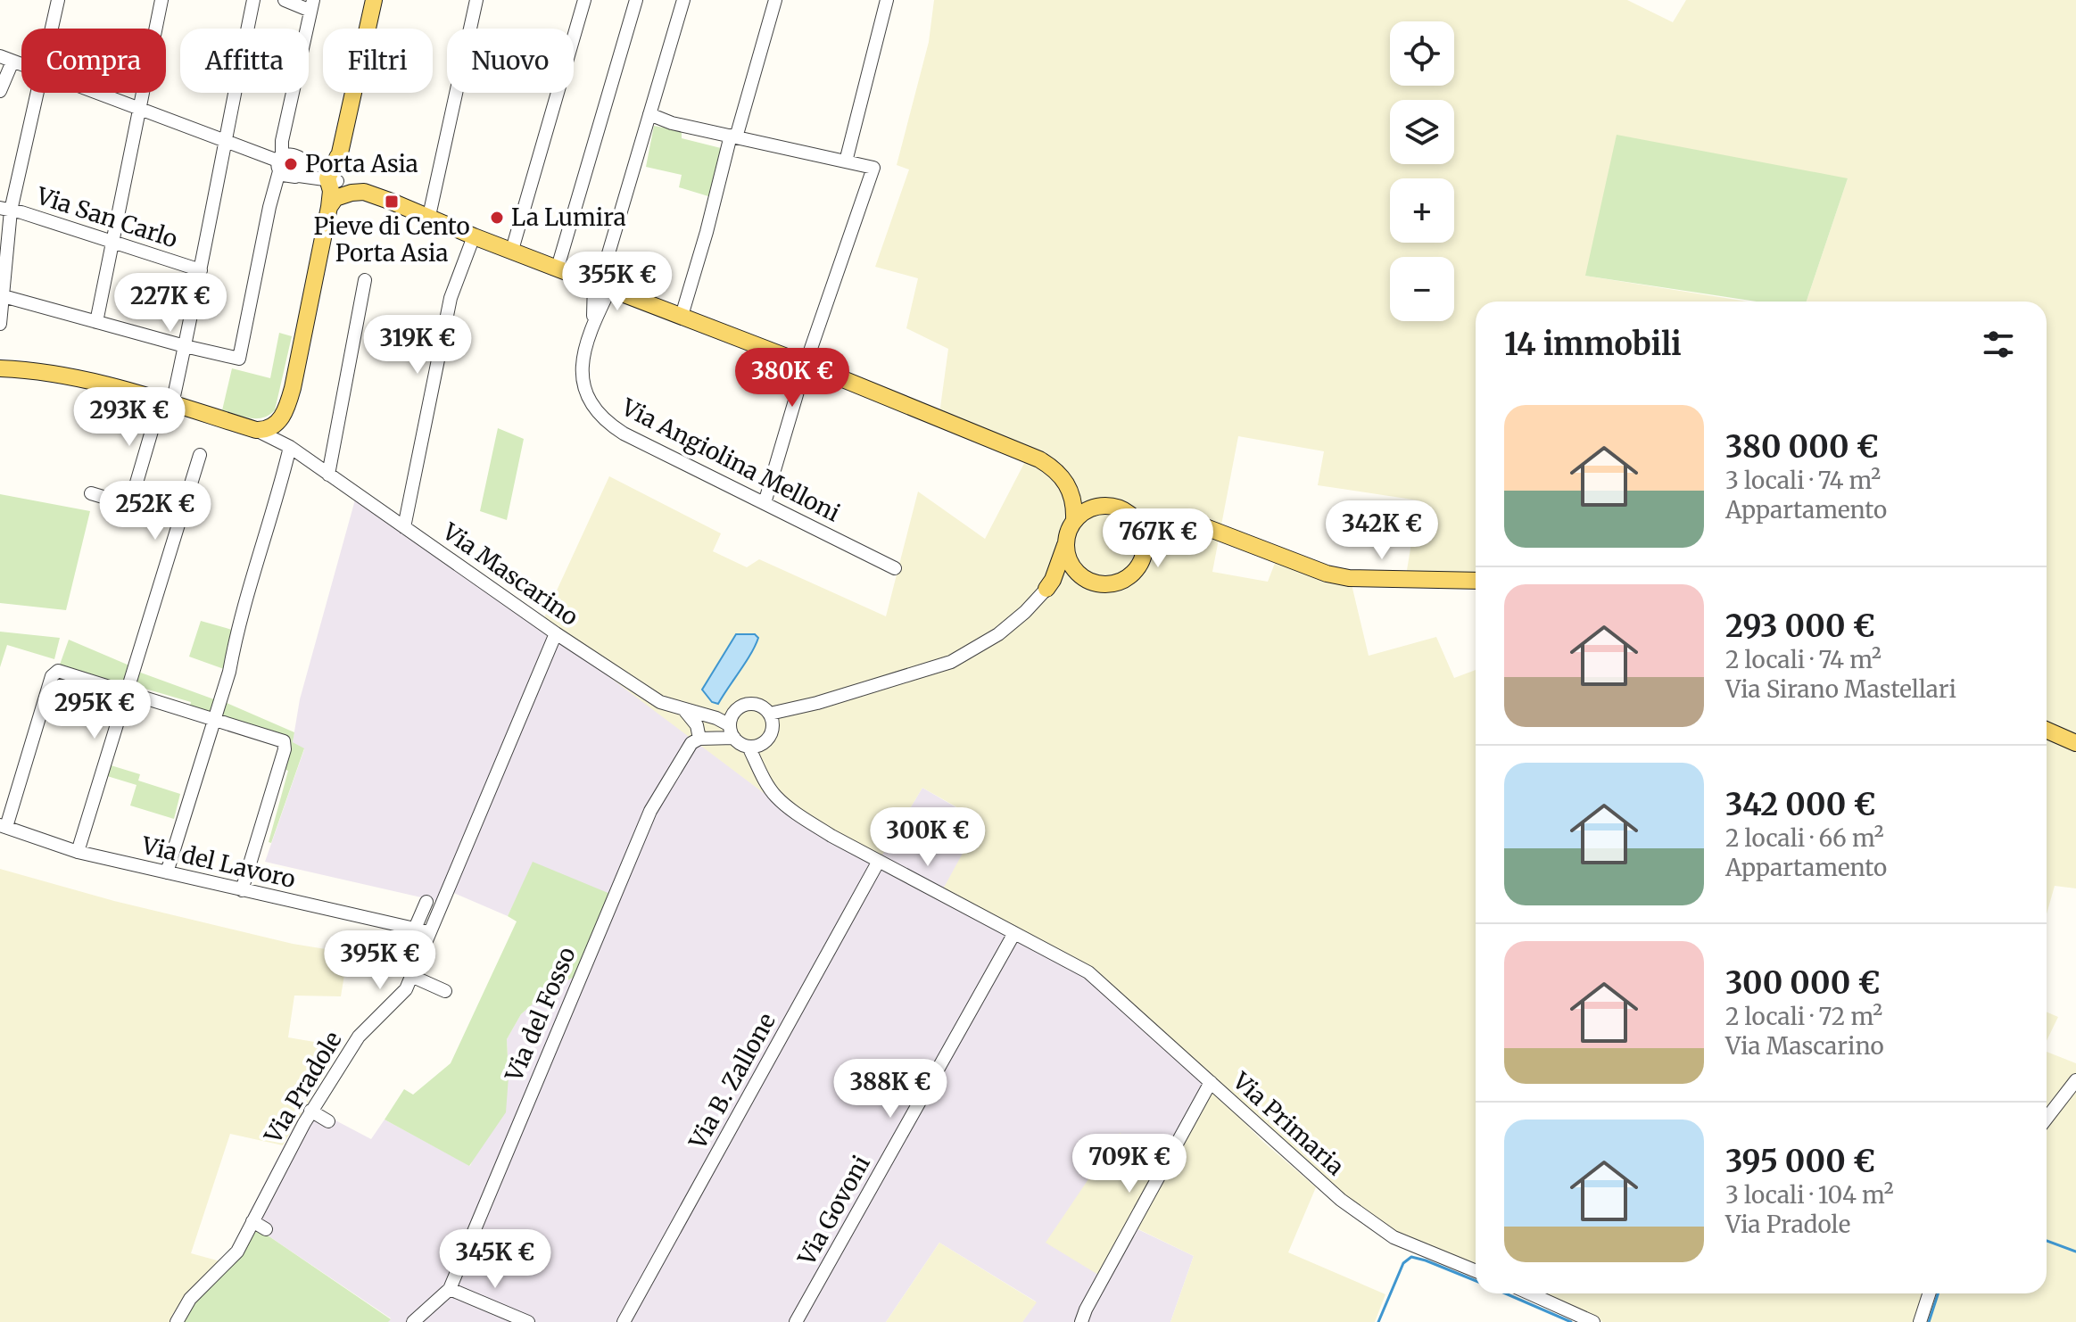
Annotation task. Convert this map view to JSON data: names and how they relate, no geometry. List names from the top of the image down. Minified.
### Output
{"streets":{"street":["Via San Carlo","Via Angiolina Melloni","Via Mascarino","Via del Lavoro","Via del Fosso","Via B. Zallone","Via Pradole","Via Primaria","Via Govoni"]},"crossings":[["Via Mascarino","Via Pradole"],["Via del Lavoro","Via Pradole"],["Via Primaria","Via Govoni"]],"places":{"other":["Porta Asia","La Lumira"],"transit":["Pieve di Cento Porta Asia"]},"page":{"map_buttons":["+","−"],"chip":["Compra","Affitta","Filtri","Nuovo"],"price":["355K €","227K €","319K €","380K €","293K €","252K €","342K €","767K €","295K €","300K €","395K €","388K €","709K €","345K €"],"heading":"14 immobili","list":[{"name":"380 000 €","note":"3 locali · 74 m² · Appartamento"},{"name":"293 000 €","note":"2 locali · 74 m² · Via Sirano Mastellari"},{"name":"342 000 €","note":"2 locali · 66 m² · Appartamento"},{"name":"300 000 €","note":"2 locali · 72 m² · Via Mascarino"},{"name":"395 000 €","note":"3 locali · 104 m² · Via Pradole"}]}}
